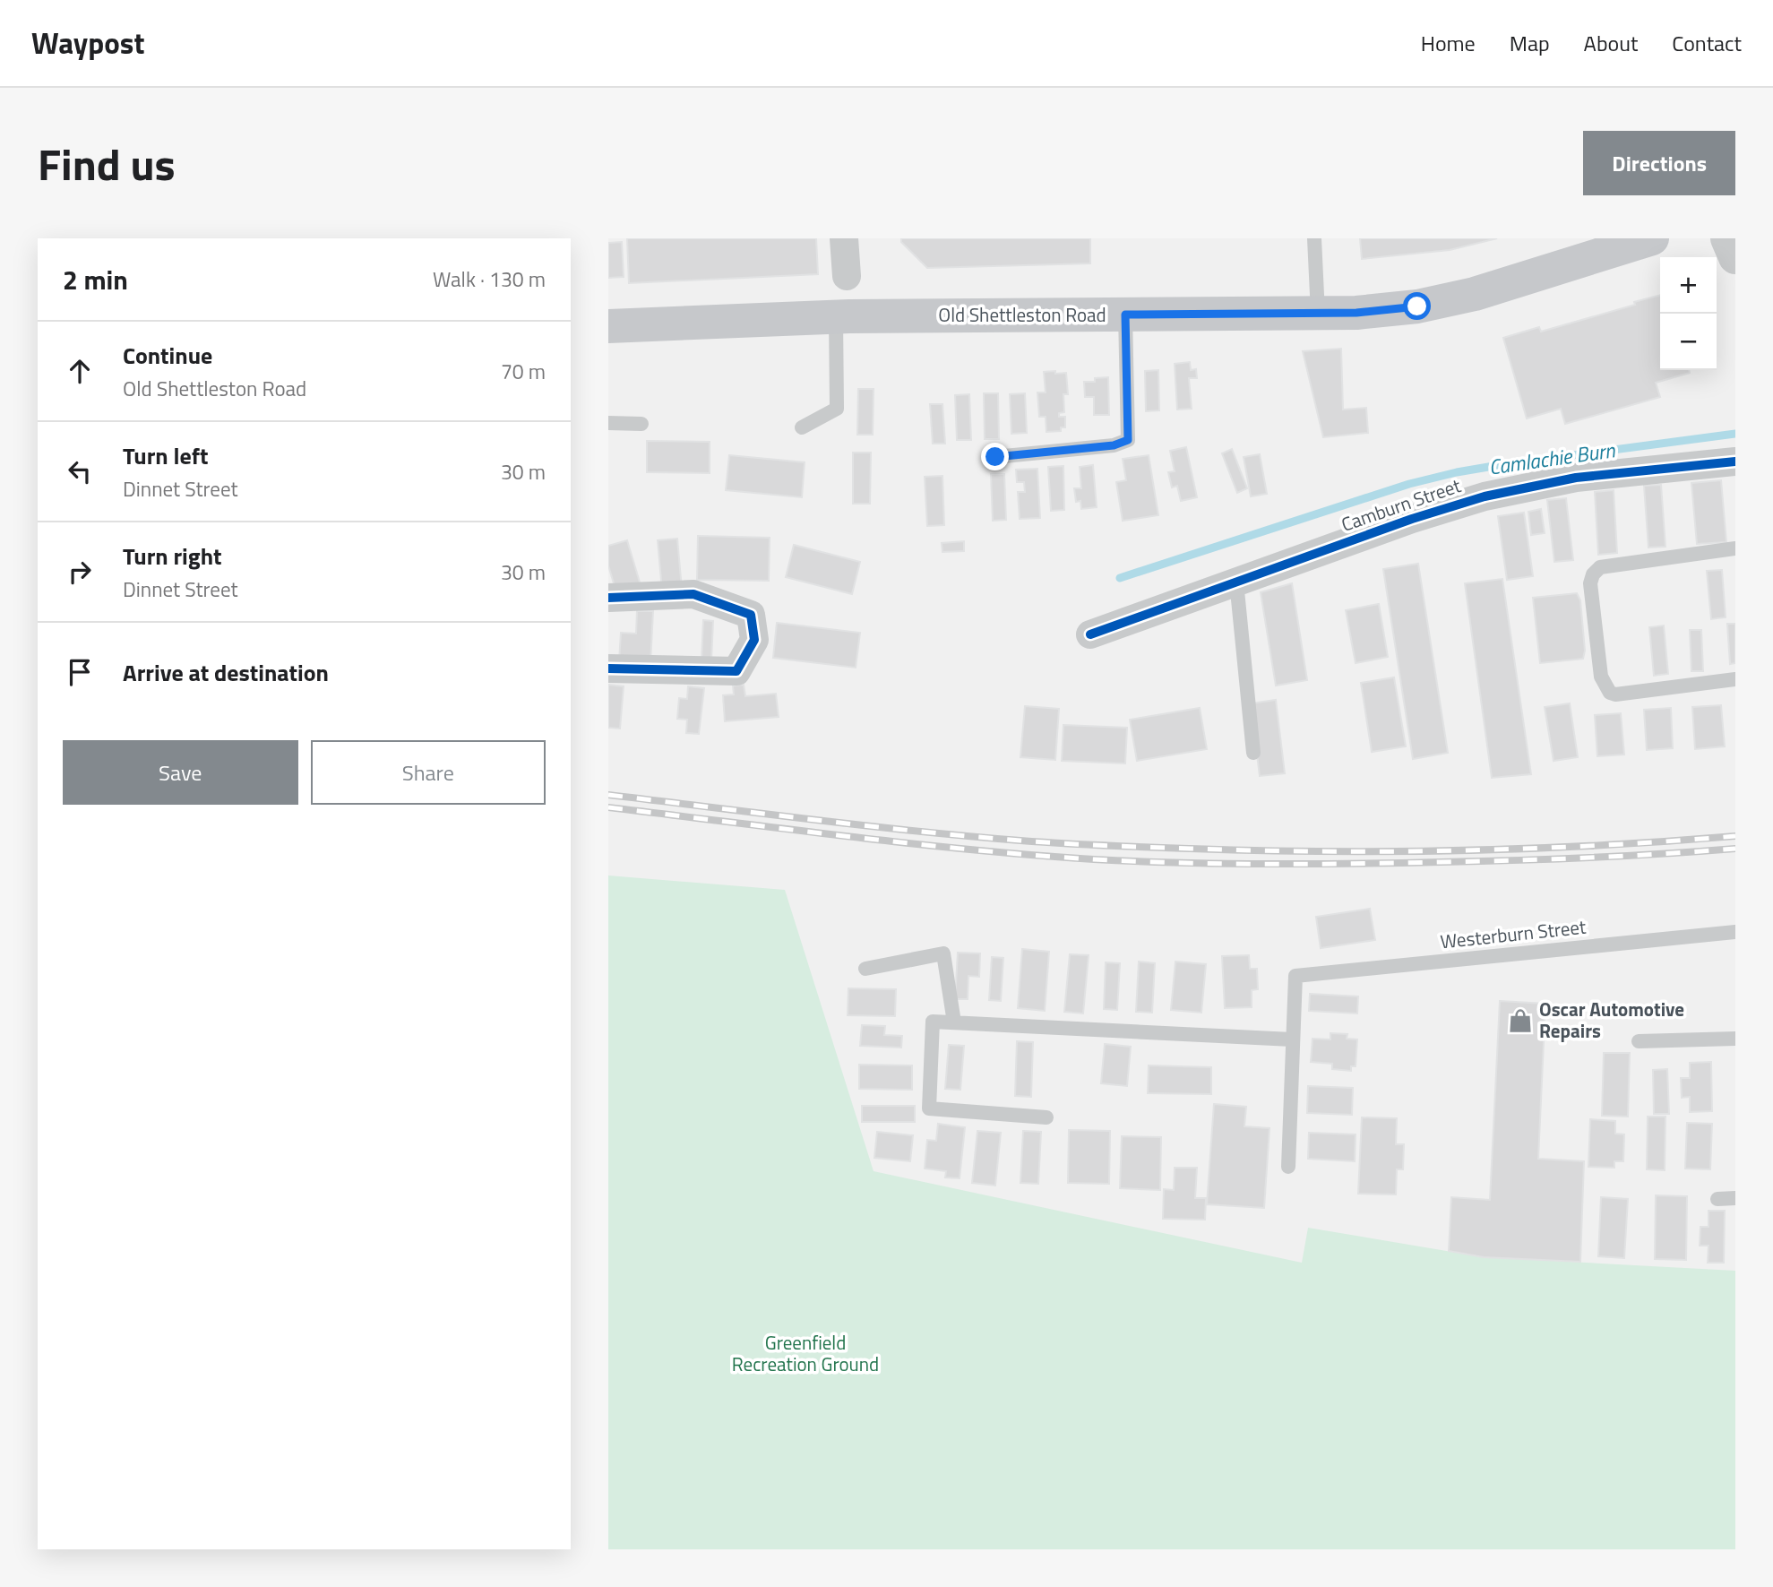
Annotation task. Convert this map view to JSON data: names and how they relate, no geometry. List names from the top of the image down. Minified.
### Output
{"streets":{"main road":["Old Shettleston Road"],"street":["Camburn Street"],"lane":["Westerburn Street"]},"water":["Camlachie Burn"],"parks":["Greenfield Recreation Ground"],"places":{"shop":["Oscar Automotive Repairs"]},"page":{"header":"Waypost","nav":["Home","Map","About","Contact"],"title":"Find us","buttons":["Directions",["Save","Share"]],"heading":["2 min","Walk · 130 m"],"map_buttons":["+","−"],"list":[["Continue","Old Shettleston Road","70 m"],["Turn left","Dinnet Street","30 m"],["Turn right","Dinnet Street","30 m"],"Arrive at destination"]}}
